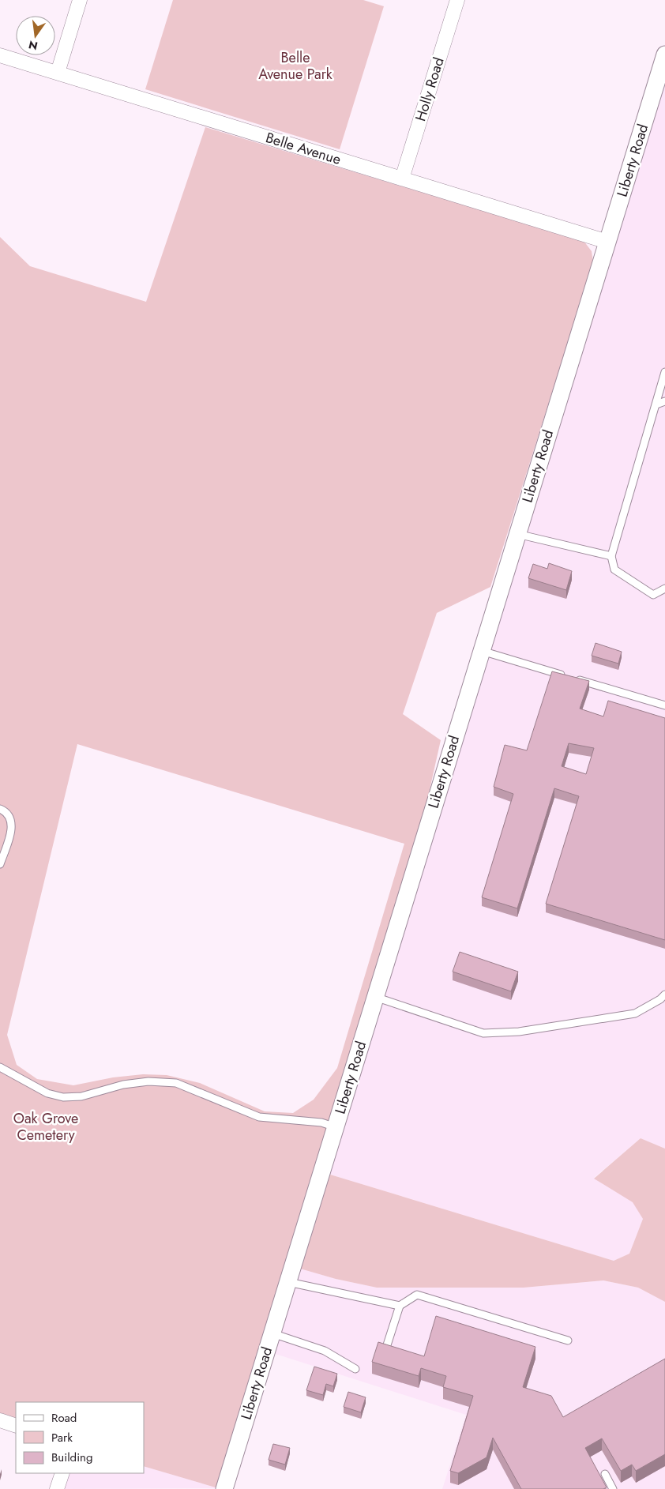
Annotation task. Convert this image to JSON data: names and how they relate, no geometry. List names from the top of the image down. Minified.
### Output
{"streets":{"street":["Holly Road","Belle Avenue","Liberty Road"]},"crossings":[["Holly Road","Belle Avenue"],["Belle Avenue","Liberty Road"]],"parks":["Belle Avenue Park","Oak Grove Cemetery"],"legend":["Road","Park","Building"],"north":"bottom"}
